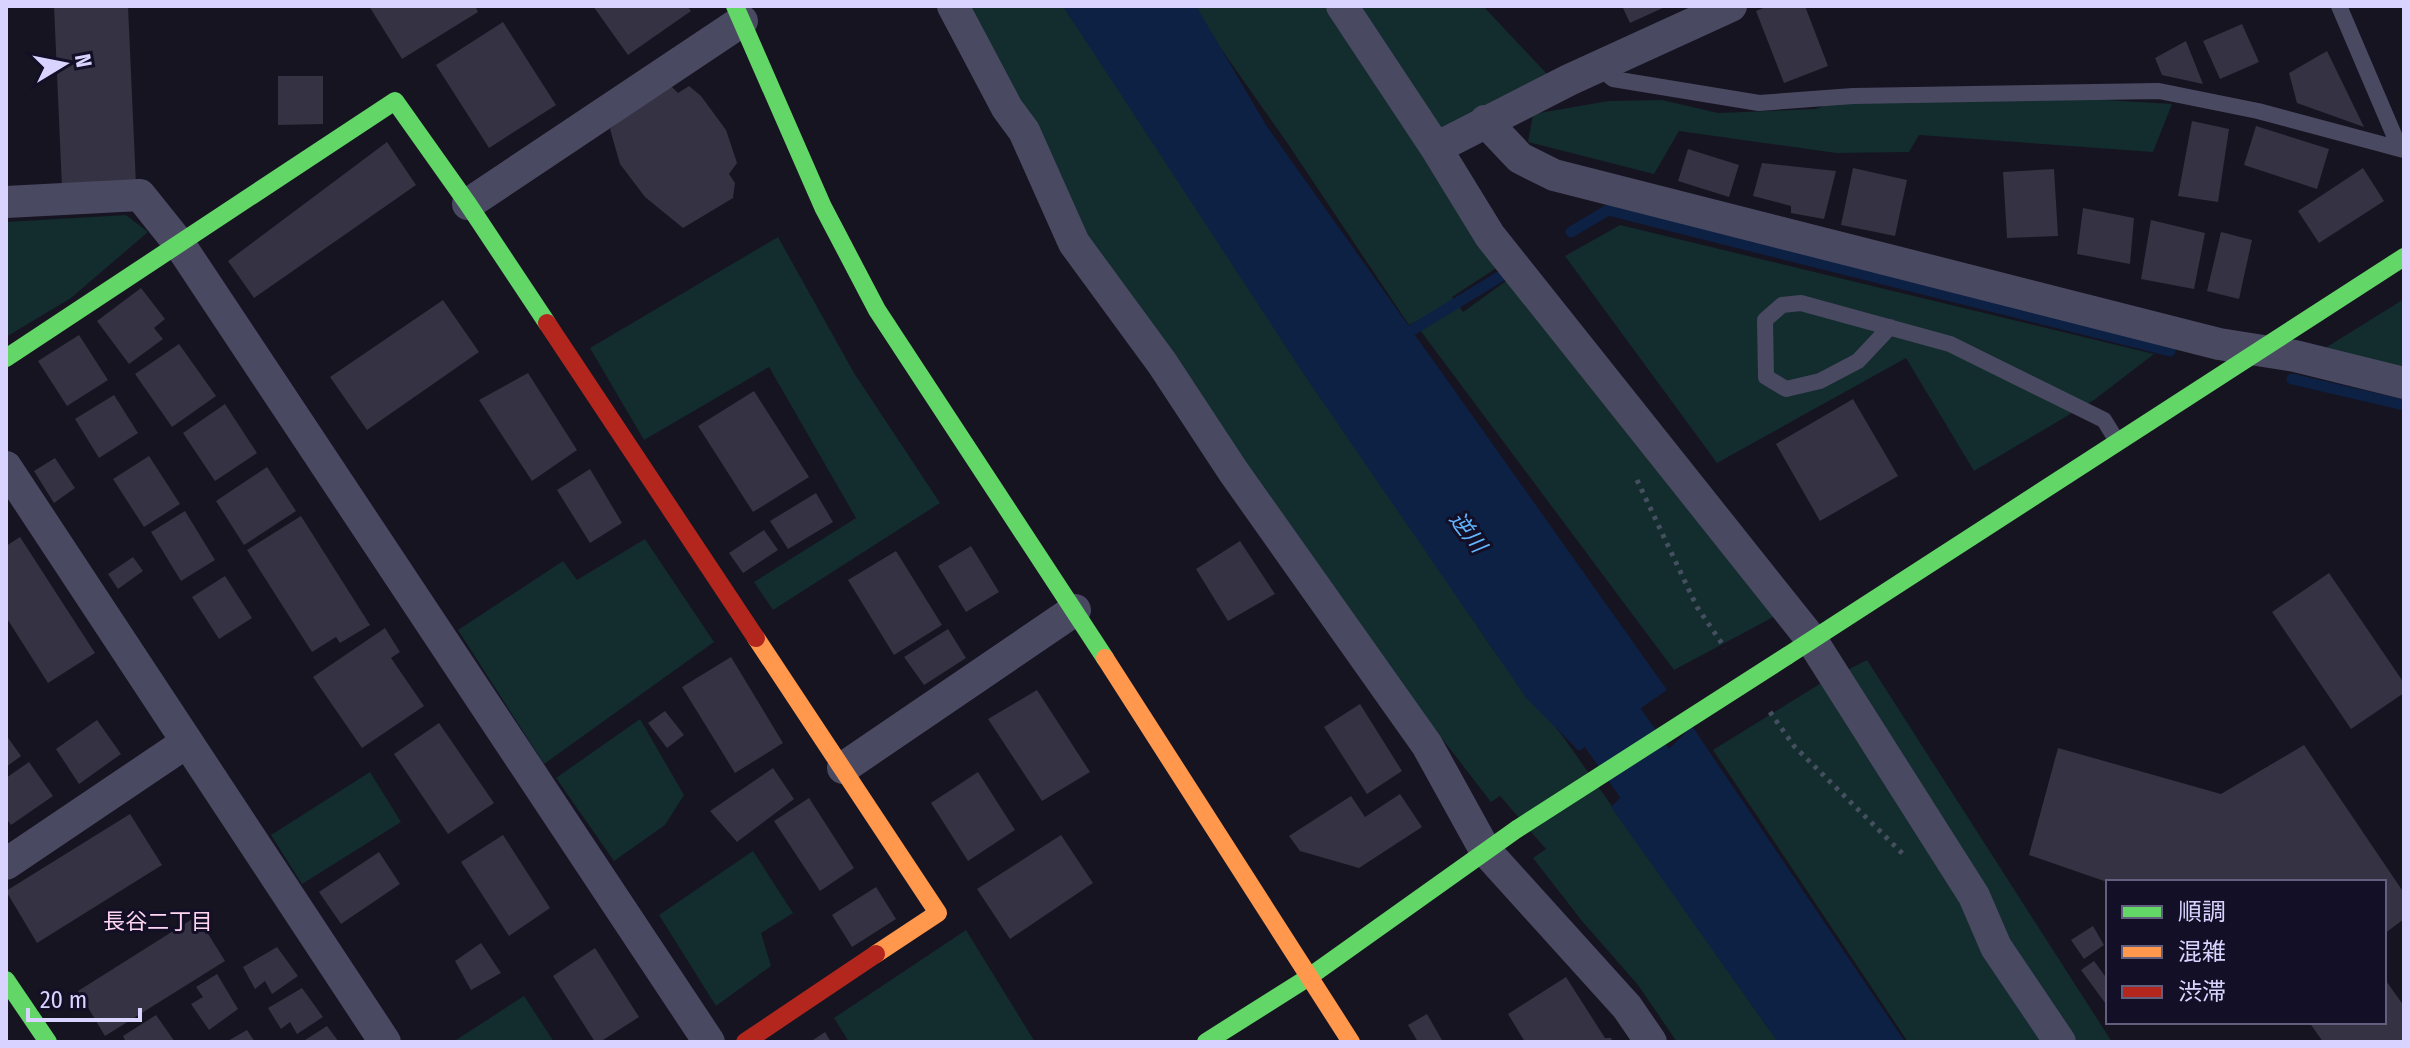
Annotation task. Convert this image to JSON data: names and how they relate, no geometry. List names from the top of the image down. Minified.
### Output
{"districts":["長谷二丁目"],"water":["逆川"],"legend":["順調","混雑","渋滞"],"scale_bar":"20 m","north":"right"}
